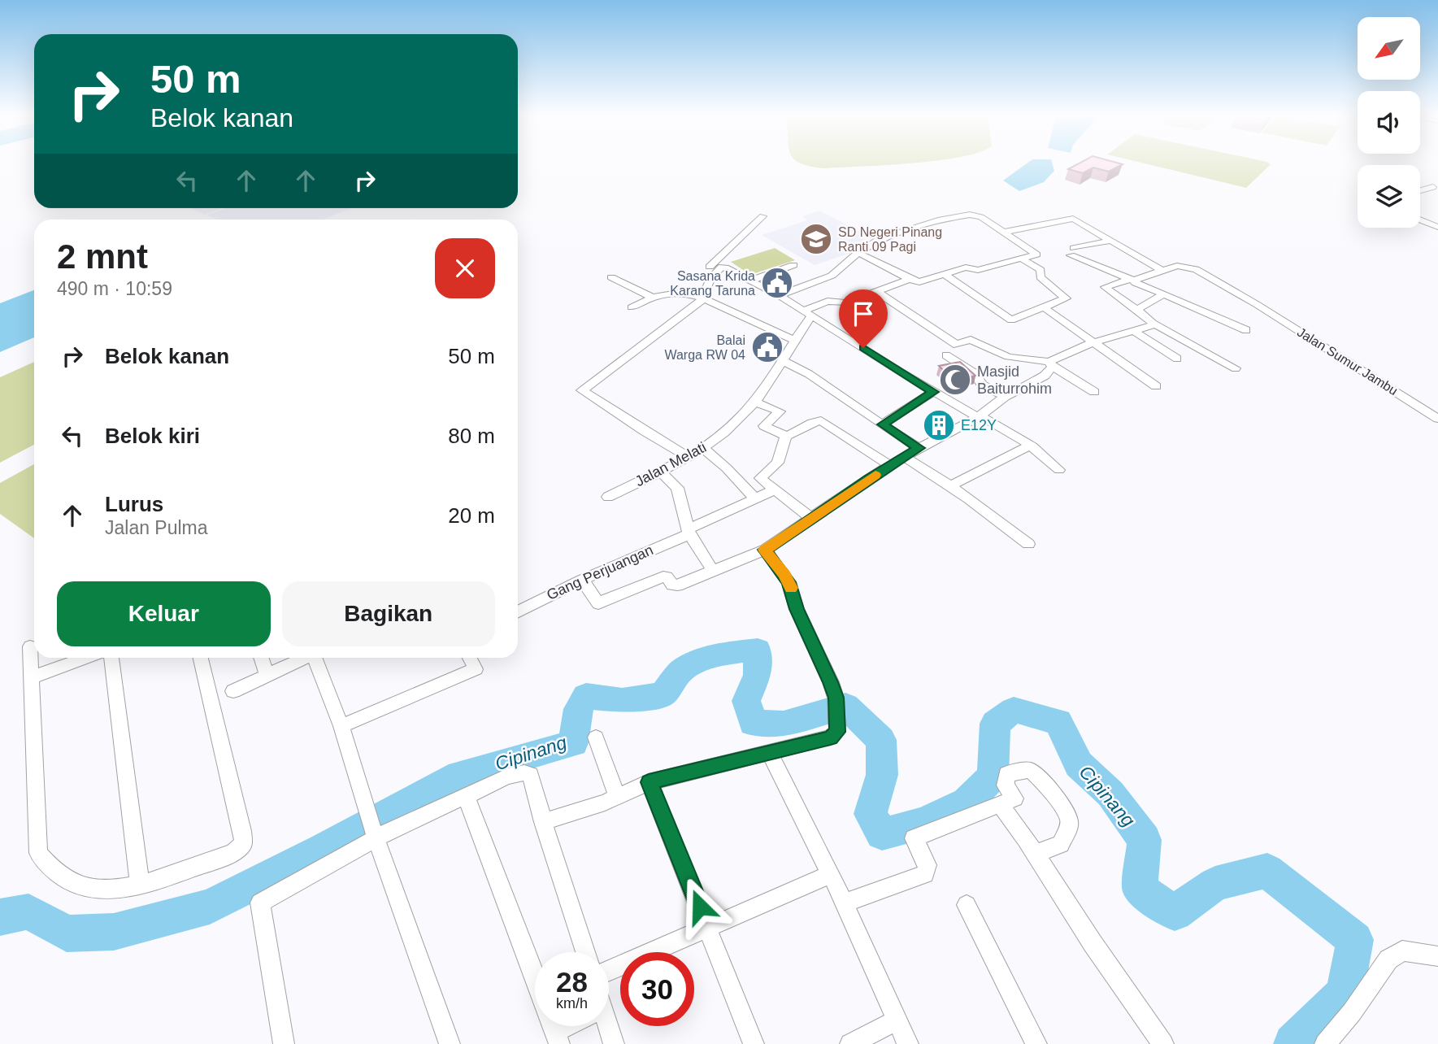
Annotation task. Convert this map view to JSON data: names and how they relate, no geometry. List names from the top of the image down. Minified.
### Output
{"streets":{"street":["Jalan Sumur Jambu","Jalan Melati","Gang Perjuangan"]},"water":["Cipinang"],"places":{"school or university":["SD Negeri Pinang Ranti 09 Pagi"],"public building":["Sasana Krida Karang Taruna","Balai Warga RW 04"],"mosque":["Masjid Baiturrohim"],"building":["E12Y"]},"north":"bottom left","page":{"turn":["50 m","Belok kanan"],"heading":["2 mnt","490 m · 10:59"],"list":[{"name":"Belok kanan","value":"50 m"},{"name":"Belok kiri","value":"80 m"},{"name":"Lurus","note":"Jalan Pulma","value":"20 m"}],"buttons":["Keluar","Bagikan"],"speed":"28 km/h","limit":"30"}}
